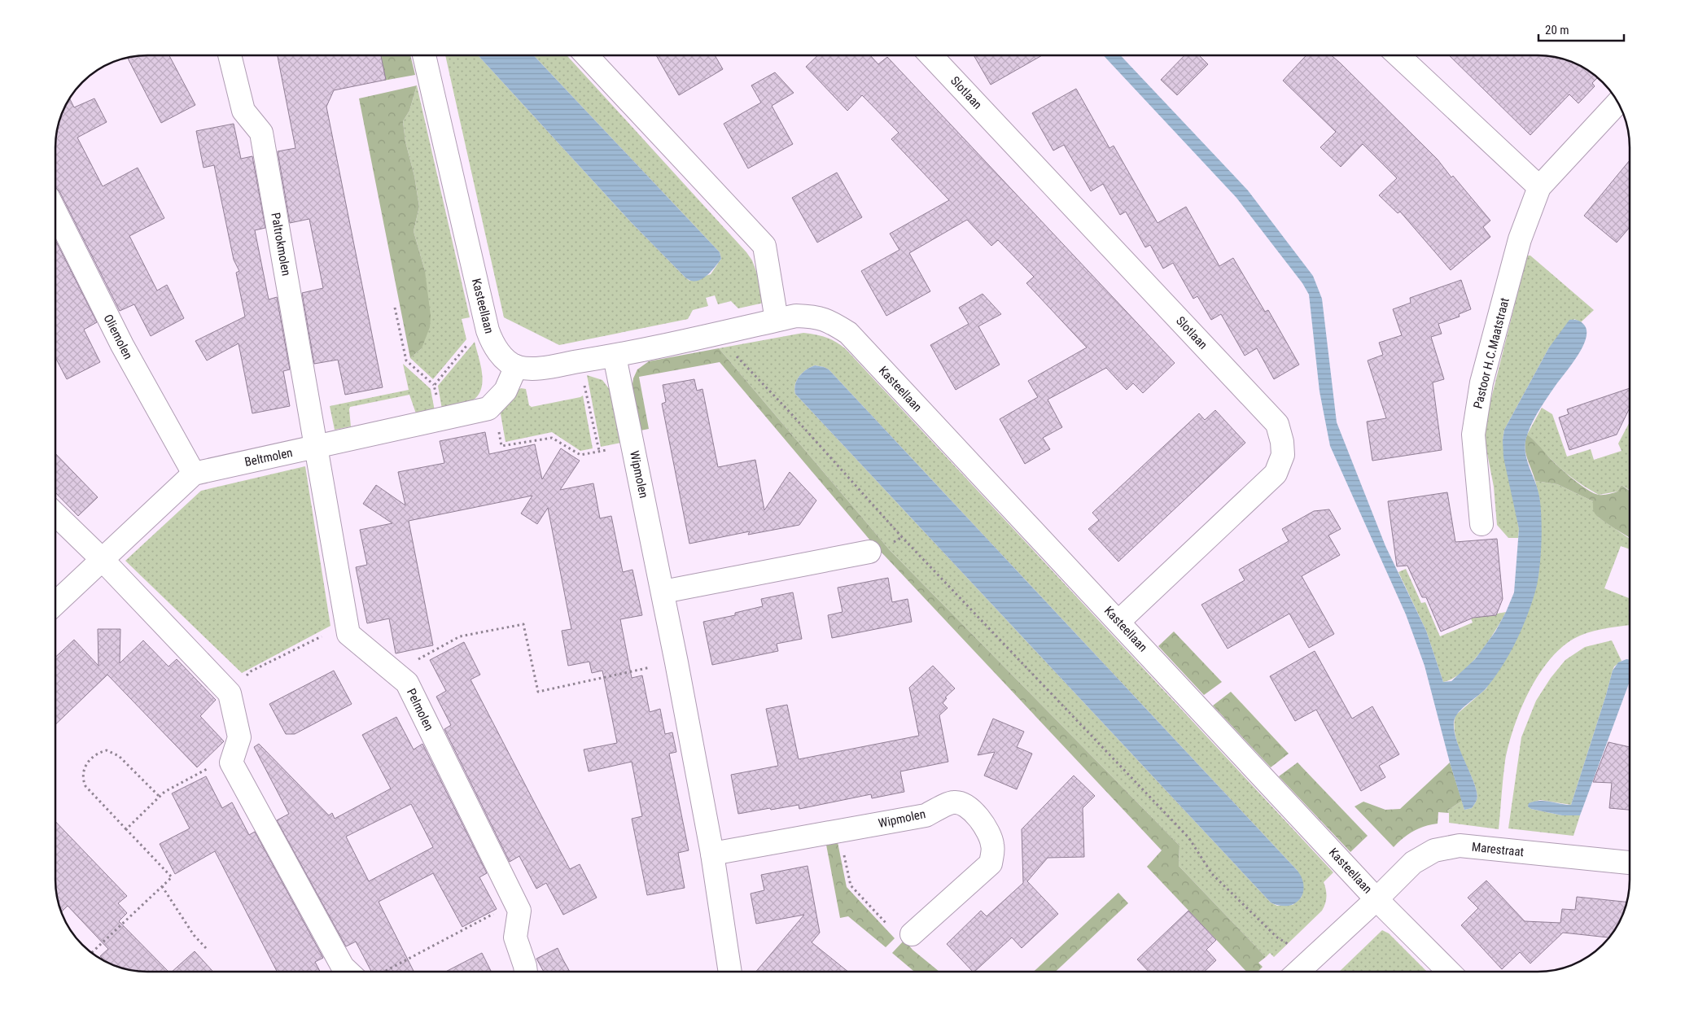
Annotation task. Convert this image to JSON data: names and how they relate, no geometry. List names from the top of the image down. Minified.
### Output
{"streets":{"street":["Slotlaan","Paltrokmolen","Kasteellaan","Oliemolen","Pastoor H.C.Maatstraat","Beltmolen","Wipmolen","Pelmolen","Marestraat"]},"crossings":[["Slotlaan","Kasteellaan"],["Paltrokmolen","Beltmolen"],["Kasteellaan","Beltmolen"],["Kasteellaan","Wipmolen"],["Kasteellaan","Marestraat"],["Oliemolen","Beltmolen"]],"scale_bar":"20 m"}
